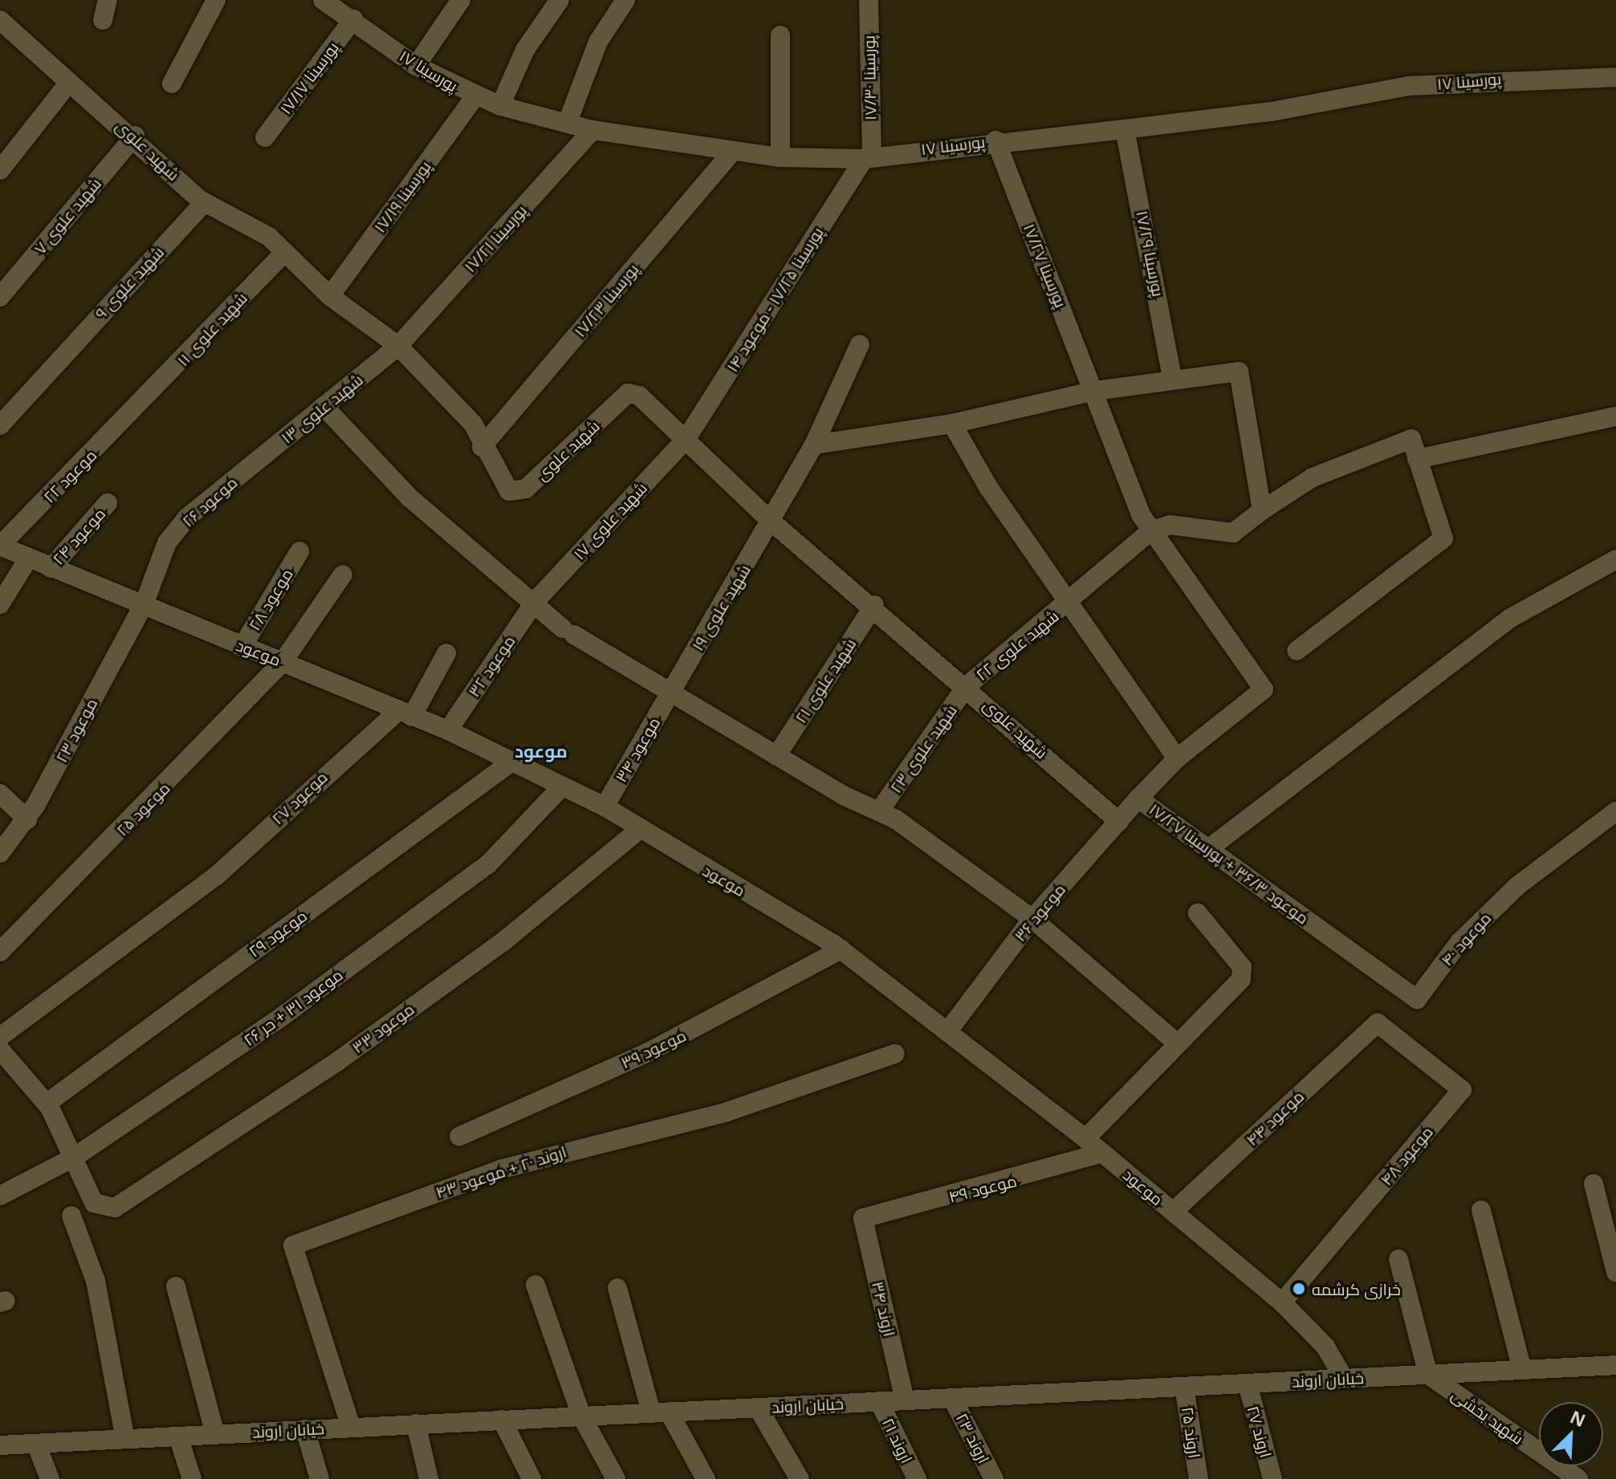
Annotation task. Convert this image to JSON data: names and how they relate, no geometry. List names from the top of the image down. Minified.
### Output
{"streets":{"street":["پورسینا ۱۷","پورسینا ۱۷/۱۷","پورسینا ۱۷/۳۰","شهید علوی","پورسینا ۱۷/۱۹","شهید علوی ۷","پورسینا ۱۷/۲۱","پورسینا ۱۷/۲۹","پورسینا ۱۷/۲۷","شهید علوی ۹","پورسینا ۱۷/۲۵ - موعود ۱۴","پورسینا ۱۷/۲۳","شهید علوی ۱۱","شهید علوی ۱۳","موعود ۲۲","موعود ۲۶","شهید علوی ۱۷","موعود ۲۴","موعود ۲۸","شهید علوی ۱۹","شهید علوی ۲۲","موعود","موعود ۳۲","شهید علوی ۲۱","موعود ۲۳","شهید علوی ۲۳","موعود ۳۴","موعود ۲۷","موعود ۲۵","موعود ۳۶/۳ + پورسینا ۱۷/۲۷","موعود ۳۶","موعود ۲۹","موعود ۴۰","موعود ۳۱ + حر ۲۶","موعود ۳۳","موعود ۳۹","موعود ۴۴","موعود ۴۸","اروند ۲۰ + موعود ۴۳","موعود ۴۹","ازوند ۳۴","خیابان اروند","شهید بخشی","اروند ۲۷","اروند ۲۵","اروند ۲۳","اروند ۲۱"]},"crossings":[["پورسینا ۱۷","پورسینا ۱۷/۱۷"],["پورسینا ۱۷","پورسینا ۱۷/۳۰"],["پورسینا ۱۷","پورسینا ۱۷/۱۹"],["پورسینا ۱۷","پورسینا ۱۷/۲۱"],["پورسینا ۱۷","پورسینا ۱۷/۲۹"],["پورسینا ۱۷","پورسینا ۱۷/۲۷"],["پورسینا ۱۷","پورسینا ۱۷/۲۵ - موعود ۱۴"],["پورسینا ۱۷","پورسینا ۱۷/۲۳"],["پورسینا ۱۷/۳۰","پورسینا ۱۷/۲۵ - موعود ۱۴"],["شهید علوی","پورسینا ۱۷/۱۹"],["شهید علوی","شهید علوی ۷"],["شهید علوی","پورسینا ۱۷/۲۱"],["شهید علوی","شهید علوی ۹"],["شهید علوی","پورسینا ۱۷/۲۵ - موعود ۱۴"],["شهید علوی","پورسینا ۱۷/۲۳"],["شهید علوی","شهید علوی ۱۱"],["شهید علوی","شهید علوی ۱۳"],["شهید علوی","شهید علوی ۱۷"],["شهید علوی","شهید علوی ۱۹"],["شهید علوی","شهید علوی ۲۲"],["شهید علوی","شهید علوی ۲۱"],["شهید علوی","شهید علوی ۲۳"],["شهید علوی","موعود ۳۶"],["پورسینا ۱۷/۲۱","شهید علوی ۱۳"],["پورسینا ۱۷/۲۷","شهید علوی ۲۲"],["پورسینا ۱۷/۲۷","موعود ۳۶"],["پورسینا ۱۷/۲۵ - موعود ۱۴","شهید علوی ۱۷"],["شهید علوی ۱۱","موعود ۲۲"],["شهید علوی ۱۳","موعود ۲۶"],["موعود ۲۲","موعود"],["موعود ۲۶","موعود"],["موعود ۲۶","موعود ۲۳"],["شهید علوی ۱۷","موعود ۳۲"],["موعود ۲۴","موعود"],["موعود ۲۸","موعود"],["شهید علوی ۱۹","موعود ۳۴"],["شهید علوی ۲۲","شهید علوی ۲۳"],["موعود","موعود ۳۲"],["موعود","موعود ۲۳"],["موعود","موعود ۳۴"],["موعود","موعود ۲۷"],["موعود","موعود ۲۵"],["موعود","موعود ۳۶"],["موعود","موعود ۲۹"],["موعود","موعود ۳۱ + حر ۲۶"],["موعود","موعود ۳۳"],["موعود","موعود ۳۹"],["موعود","موعود ۴۴"],["موعود","موعود ۴۸"],["موعود","موعود ۴۹"],["موعود","خیابان اروند"],["موعود ۳۶/۳ + پورسینا ۱۷/۲۷","موعود ۳۶"],["موعود ۳۶/۳ + پورسینا ۱۷/۲۷","موعود ۴۰"],["موعود ۳۱ + حر ۲۶","موعود ۳۳"],["موعود ۴۴","موعود ۴۸"],["اروند ۲۰ + موعود ۴۳","خیابان اروند"],["موعود ۴۹","ازوند ۳۴"],["ازوند ۳۴","خیابان اروند"],["خیابان اروند","شهید بخشی"],["خیابان اروند","اروند ۲۷"],["خیابان اروند","اروند ۲۵"],["خیابان اروند","اروند ۲۳"],["خیابان اروند","اروند ۲۱"]],"districts":["موعود"],"places":["خرازی کرشمه"],"north":"top right"}
